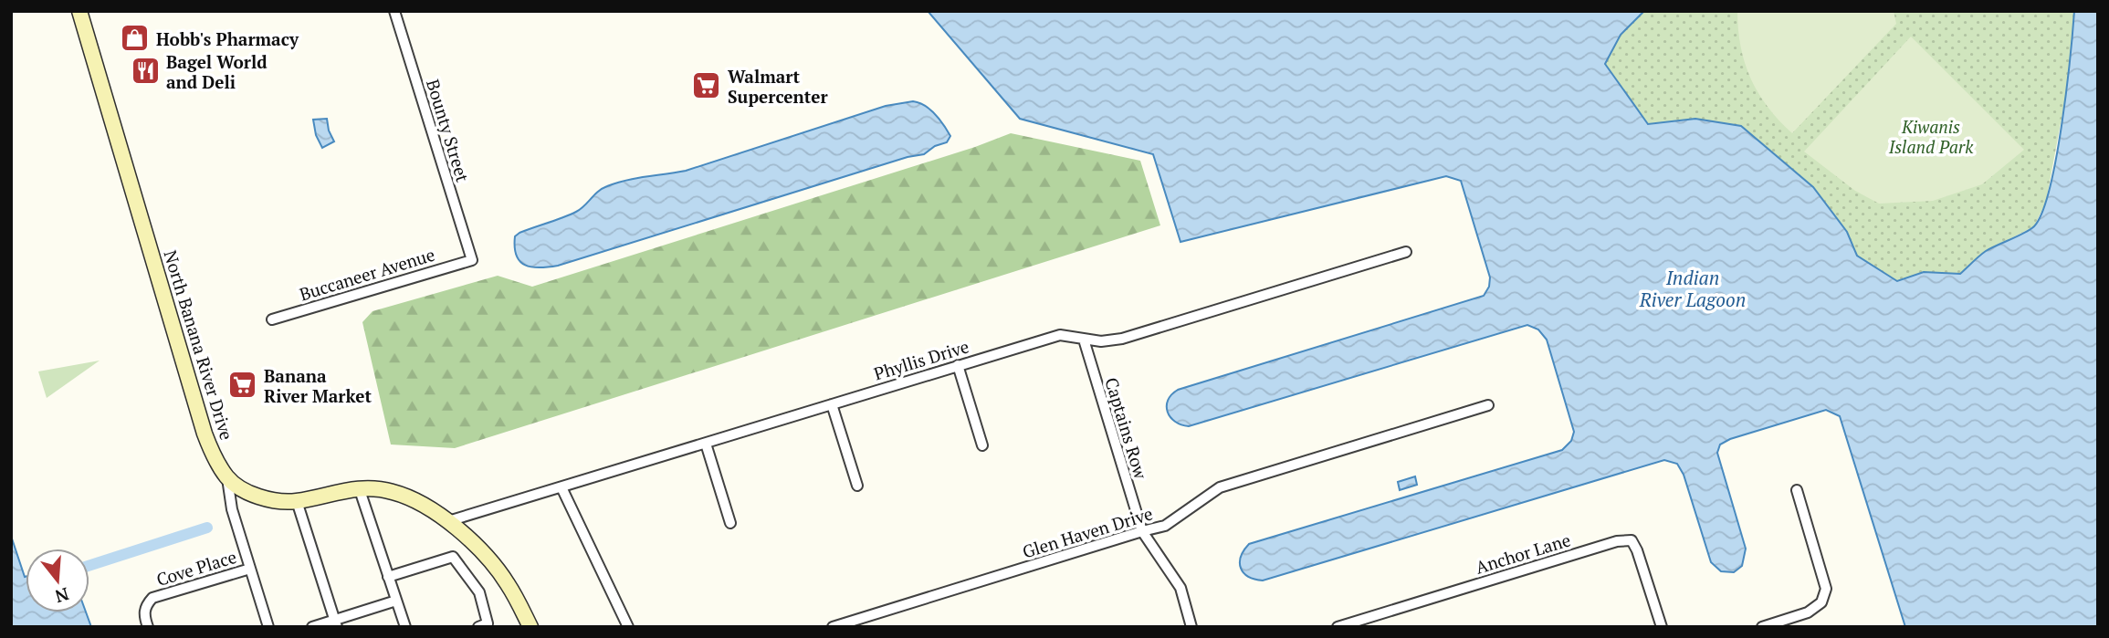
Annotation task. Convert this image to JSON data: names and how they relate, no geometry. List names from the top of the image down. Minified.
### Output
{"streets":{"street":["Bounty Street","Buccaneer Avenue","North Banana River Drive","Phyllis Drive","Captains Row","Glen Haven Drive","Anchor Lane","Cove Place"]},"crossings":[["Bounty Street","Buccaneer Avenue"],["Phyllis Drive","Captains Row"],["Captains Row","Glen Haven Drive"]],"water":["Indian River Lagoon"],"parks":["Kiwanis Island Park"],"places":{"shop":["Hobb's Pharmacy"],"restaurant":["Bagel World and Deli"],"supermarket":["Walmart Supercenter","Banana River Market"]},"north":"bottom"}
